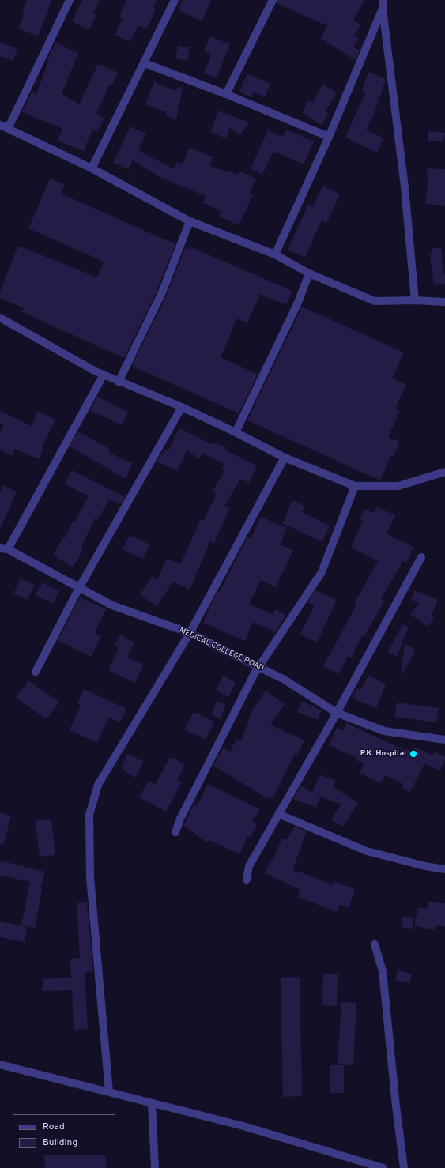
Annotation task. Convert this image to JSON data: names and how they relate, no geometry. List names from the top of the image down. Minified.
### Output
{"streets":{"street":["MEDICAL COLLEGE ROAD"]},"places":["P.K. Hospital"],"legend":["Road","Building"]}
